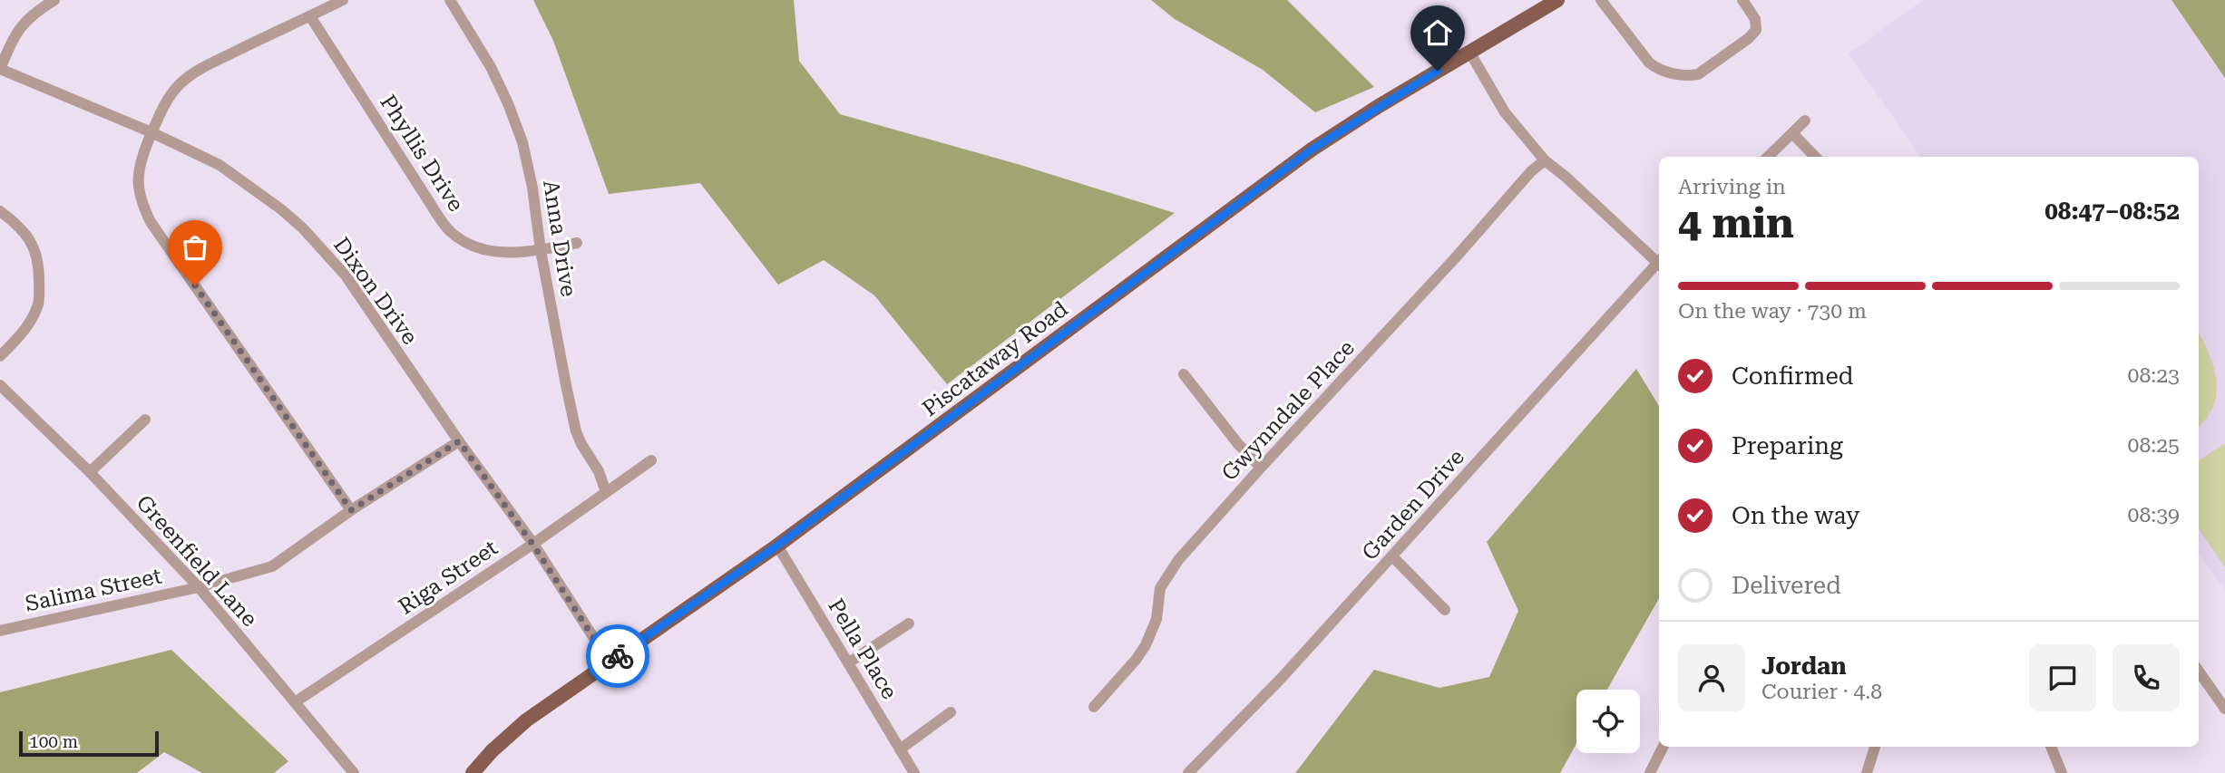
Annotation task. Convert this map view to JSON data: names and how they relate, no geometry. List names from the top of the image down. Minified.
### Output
{"streets":{"main road":["Piscataway Road"],"street":["Phyllis Drive","Anna Drive","Dixon Drive","Gwynndale Place","Garden Drive","Greenfield Lane","Riga Street","Salima Street","Pella Place"]},"crossings":[["Phyllis Drive","Anna Drive"],["Anna Drive","Riga Street"],["Dixon Drive","Piscataway Road"],["Dixon Drive","Riga Street"],["Dixon Drive","Salima Street"],["Piscataway Road","Pella Place"],["Greenfield Lane","Riga Street"],["Greenfield Lane","Salima Street"]],"scale_bar":"100 m","page":{"heading":["4 min","Arriving in","08:47–08:52"],"panel":["Jordan","Courier · 4.8"],"bar":"On the way · 730 m","list":[["Confirmed","08:23"],["Preparing","08:25"],["On the way","08:39"],"Delivered"],"scale":"100 m"}}
